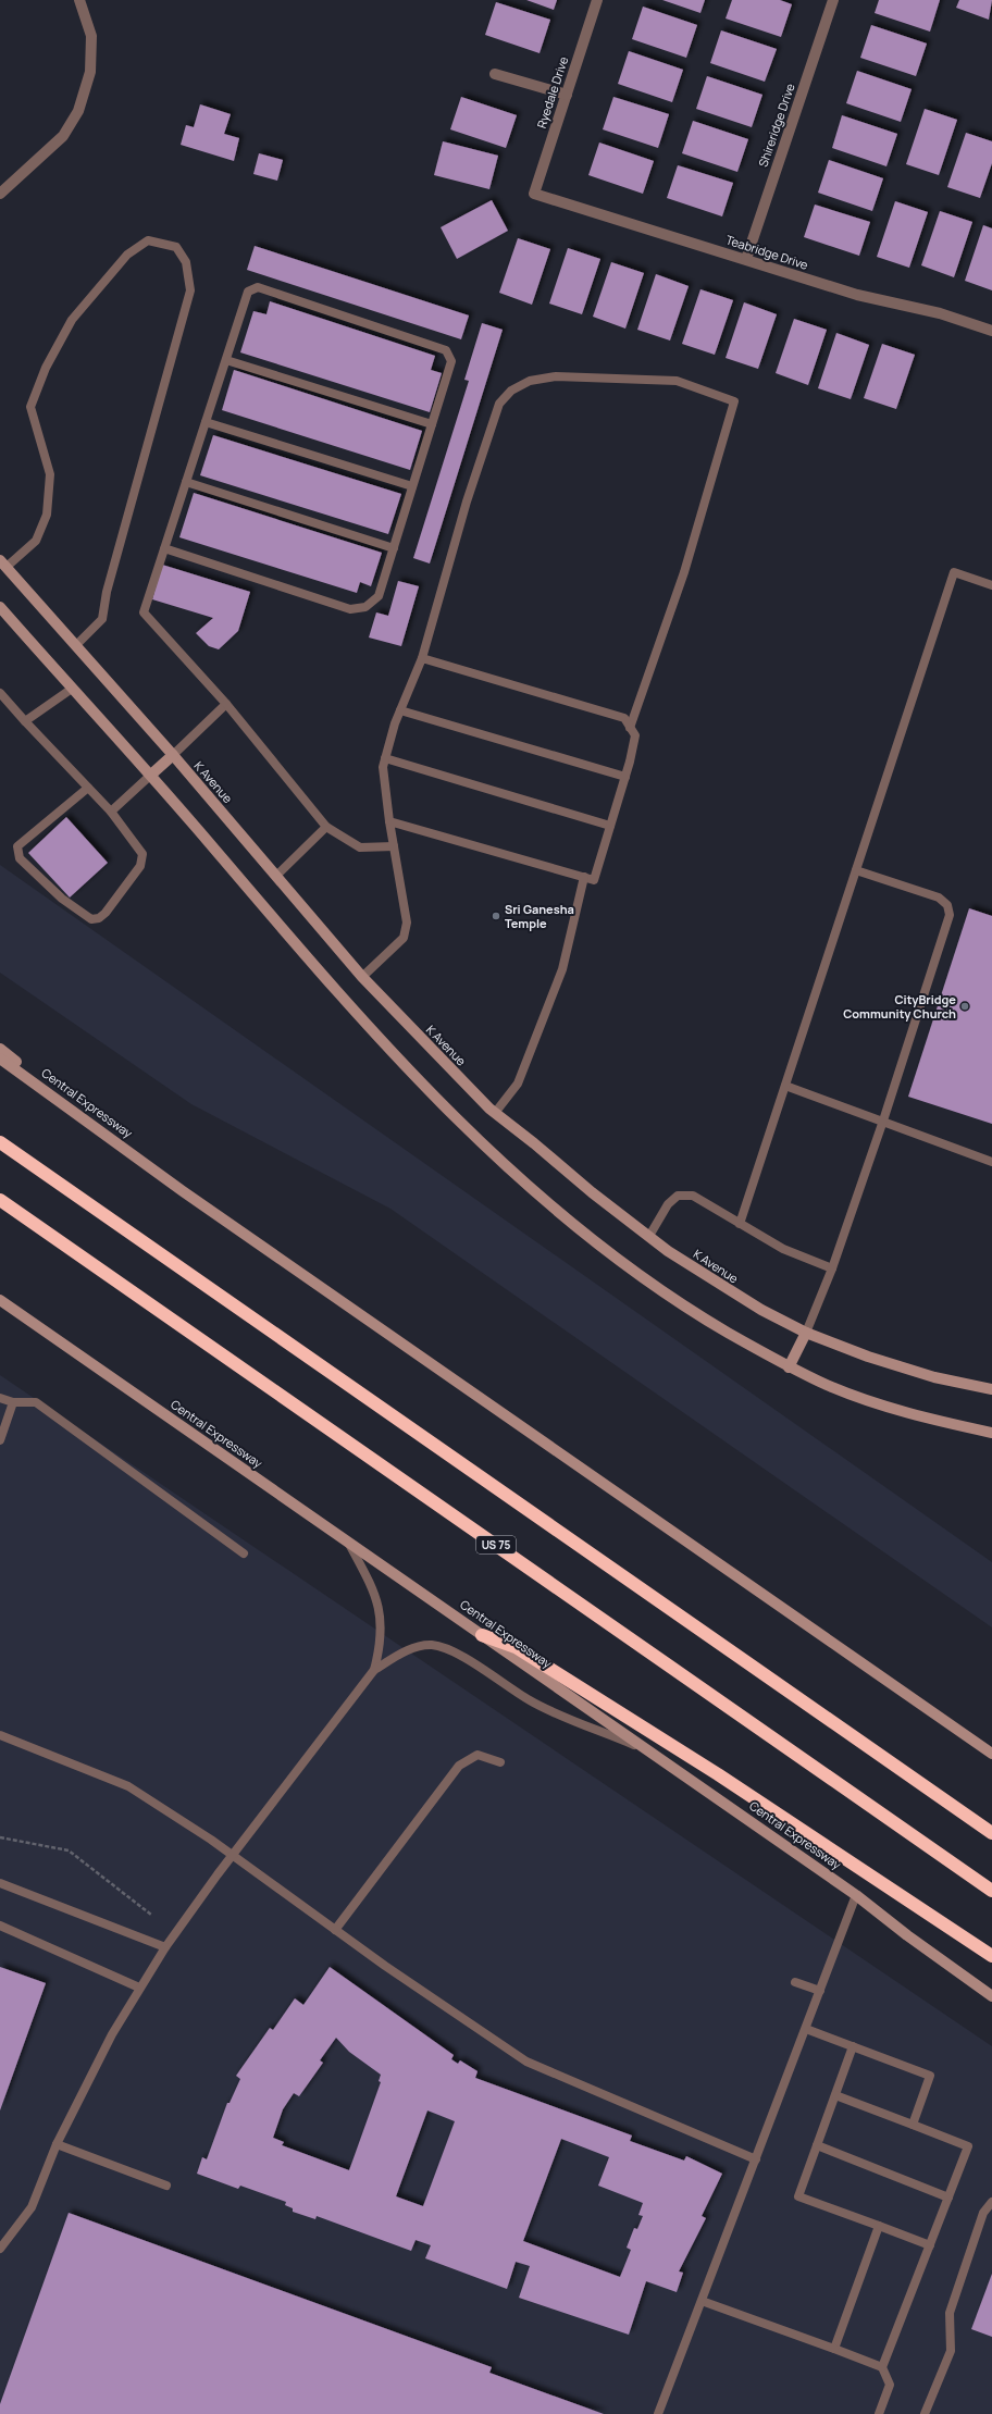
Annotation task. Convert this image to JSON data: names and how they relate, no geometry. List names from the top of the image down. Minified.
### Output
{"streets":{"highway":["US 75"],"main road":["K Avenue","Central Expressway"],"street":["Ryedale Drive","Shireridge Drive","Teabridge Drive"]},"crossings":[["Ryedale Drive","Teabridge Drive"],["Shireridge Drive","Teabridge Drive"]],"places":["Sri Ganesha Temple","CityBridge Community Church"]}
